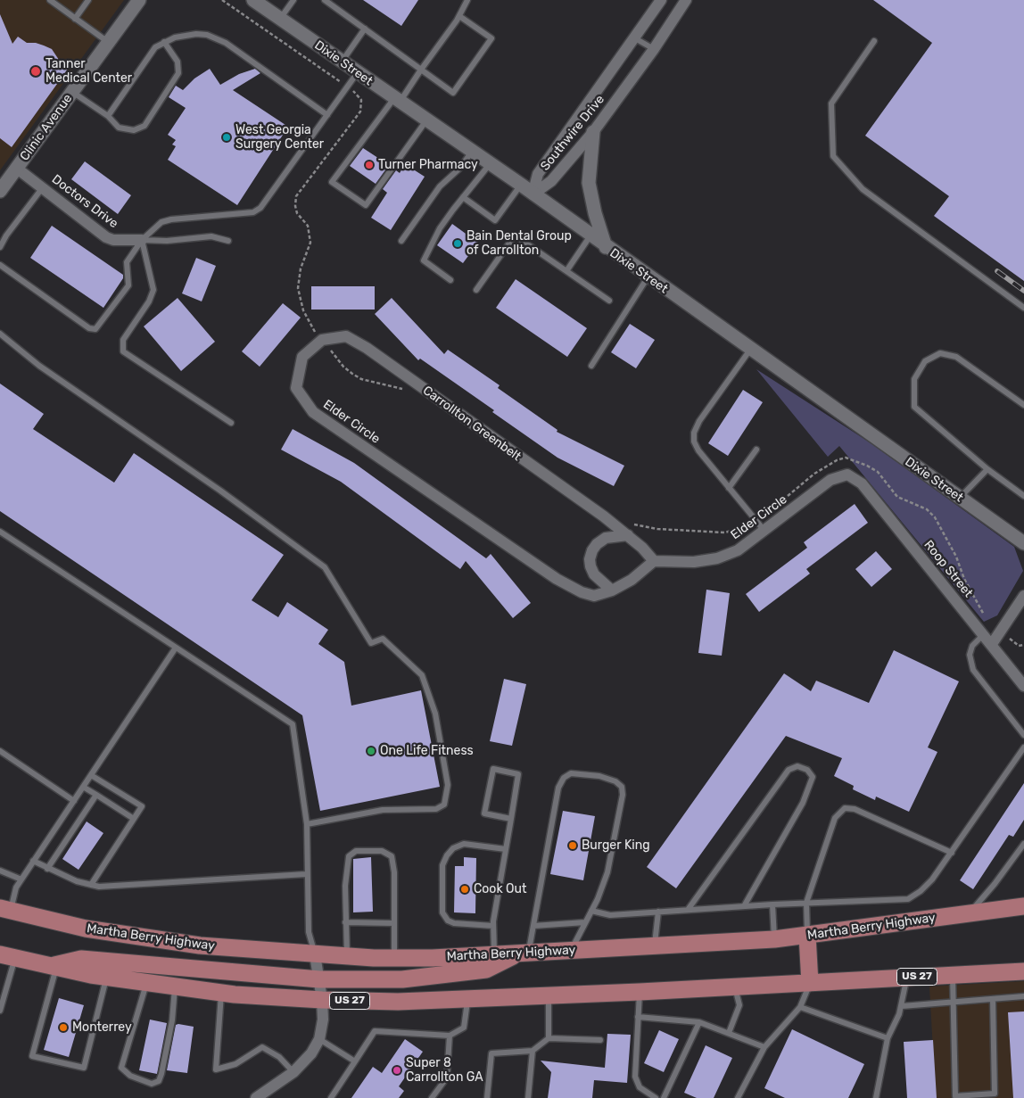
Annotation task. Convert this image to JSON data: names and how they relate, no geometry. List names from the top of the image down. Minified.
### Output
{"streets":{"main road":["Martha Berry Highway","US 27"],"street":["Dixie Street","Clinic Avenue","Southwire Drive","Doctors Drive","Elder Circle","Roop Street"],"path":["Carrollton Greenbelt"]},"crossings":[["Dixie Street","Southwire Drive"],["Clinic Avenue","Doctors Drive"],["Elder Circle","Carrollton Greenbelt"],["Elder Circle","Roop Street"]],"places":["Tanner Medical Center","West Georgia Surgery Center","Turner Pharmacy","Bain Dental Group of Carrollton","One Life Fitness","Burger King","Cook Out","Monterrey","Super 8 Carrollton GA"]}
